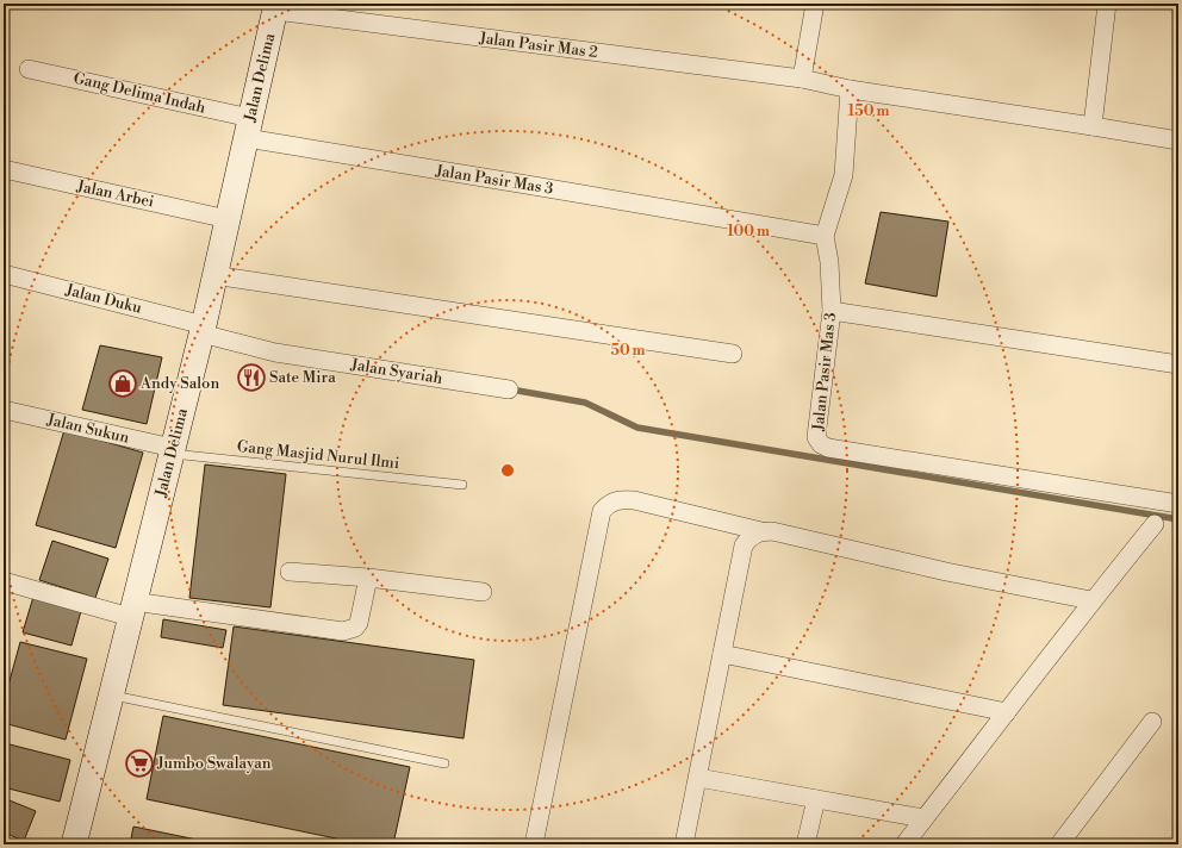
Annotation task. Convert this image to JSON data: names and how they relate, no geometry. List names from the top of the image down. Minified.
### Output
{"streets":{"main road":["Jalan Delima"],"street":["Jalan Pasir Mas 2","Gang Delima Indah","Jalan Pasir Mas 3","Jalan Arbei","Jalan Duku","Jalan Syariah","Jalan Sukun"],"lane":["Gang Masjid Nurul Ilmi"]},"crossings":[["Jalan Pasir Mas 2","Jalan Delima"],["Jalan Delima","Gang Delima Indah"],["Jalan Delima","Jalan Pasir Mas 3"],["Jalan Delima","Jalan Arbei"],["Jalan Delima","Jalan Duku"],["Jalan Delima","Jalan Syariah"],["Jalan Delima","Jalan Sukun"],["Jalan Delima","Gang Masjid Nurul Ilmi"],["Gang Delima Indah","Jalan Pasir Mas 3"],["Jalan Duku","Jalan Syariah"],["Jalan Sukun","Gang Masjid Nurul Ilmi"]],"places":{"restaurant":["Sate Mira"],"shop":["Andy Salon"],"supermarket":["Jumbo Swalayan"]},"rings":["150 m","100 m","50 m"]}
